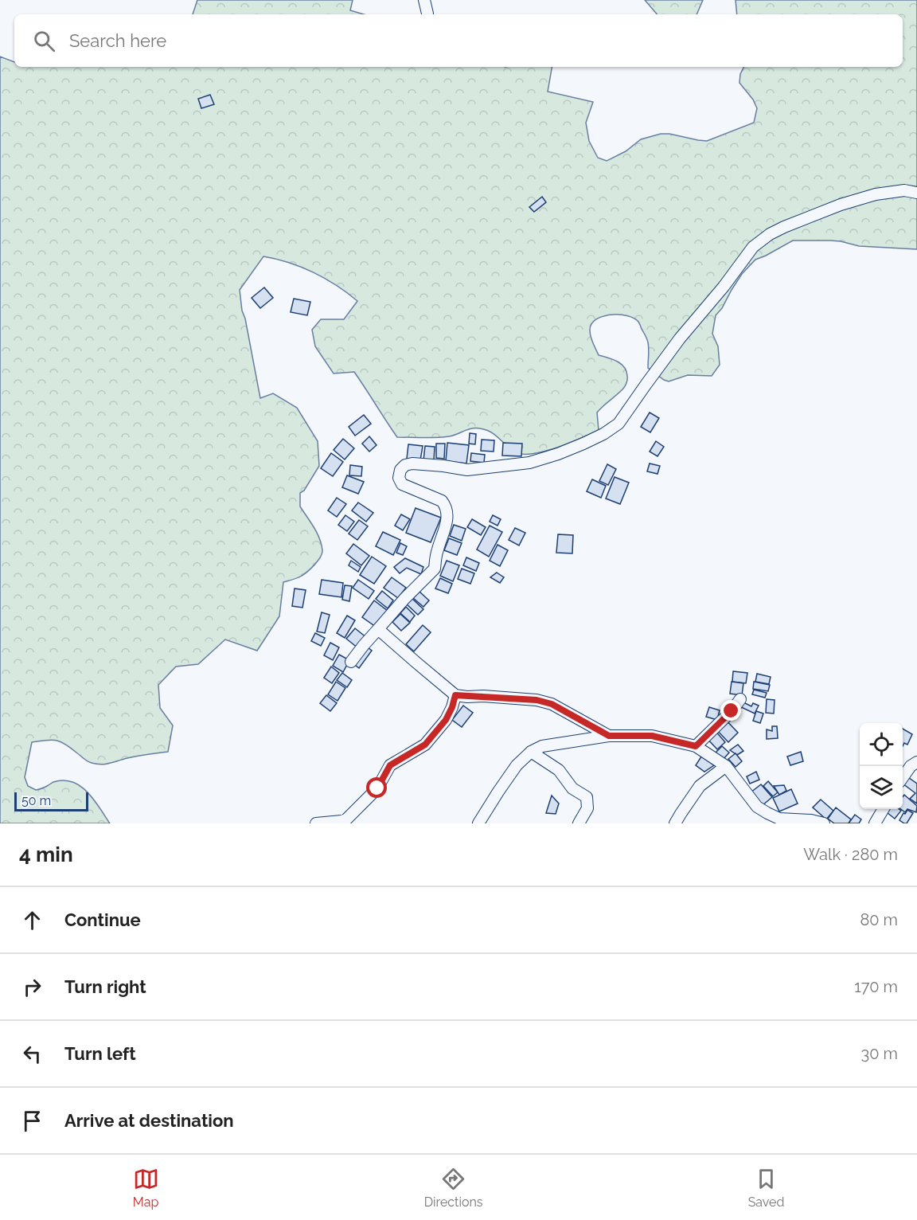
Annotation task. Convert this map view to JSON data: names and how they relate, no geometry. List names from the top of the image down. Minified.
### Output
{"scale_bar":"50 m","page":{"search":"Search here","scale":"50 m","heading":["4 min","Walk · 280 m"],"list":[["Continue","80 m"],["Turn right","170 m"],["Turn left","30 m"],"Arrive at destination"],"nav":["Map","Directions","Saved"]}}
